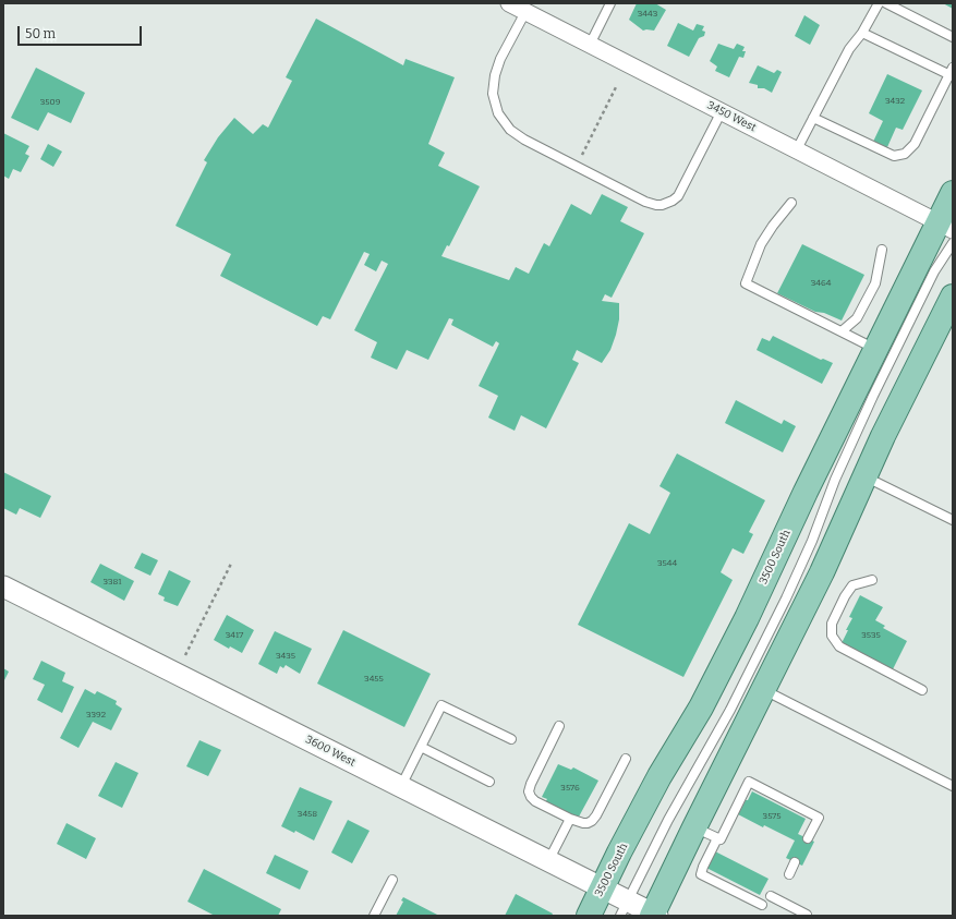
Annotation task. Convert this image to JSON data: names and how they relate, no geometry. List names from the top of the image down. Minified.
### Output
{"streets":{"main road":["3500 South"],"street":["3450 West","3600 West"]},"crossings":[["3450 West","3500 South"],["3500 South","3600 West"]],"house_numbers":["3443","3432","3509","3464","3544","3381","3417","3535","3435","3455","3392","3576","3458","3575"],"scale_bar":"50 m"}
